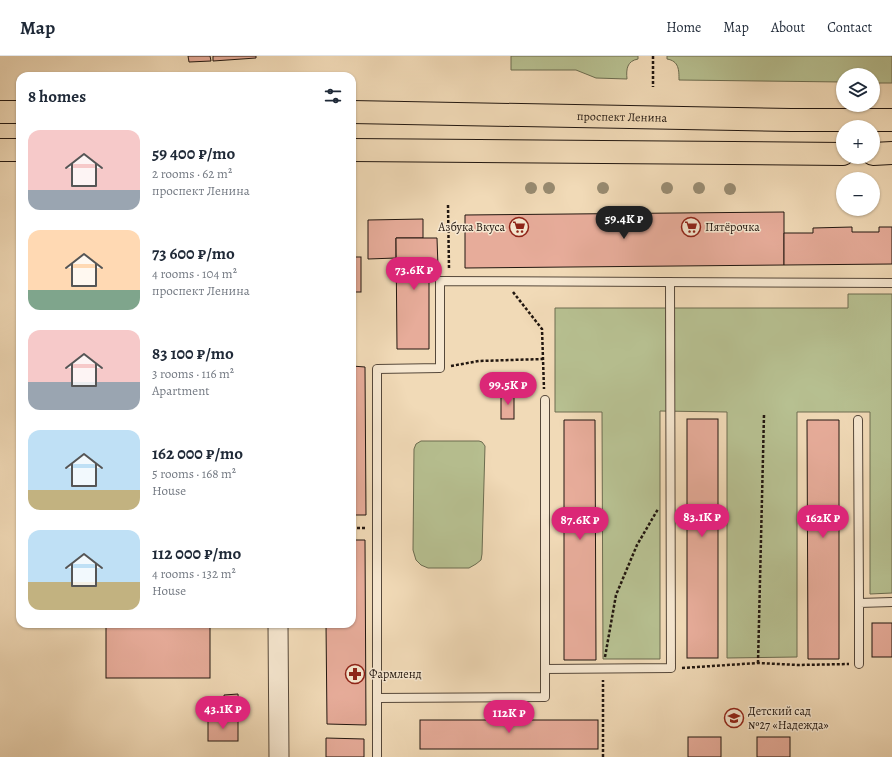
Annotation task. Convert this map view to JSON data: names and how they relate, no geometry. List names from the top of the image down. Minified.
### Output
{"streets":{"main road":["проспект Ленина"]},"places":{"supermarket":["Азбука Вкуса","Пятёрочка"],"pharmacy":["Фармленд"],"school or university":["Детский сад №27 «Надежда»"]},"page":{"header":"Map","nav":["Home","Map","About","Contact"],"map_buttons":["+","−"],"heading":"8 homes","list":[{"name":"59 400 ₽/mo","note":"2 rooms · 62 m² · проспект Ленина"},{"name":"73 600 ₽/mo","note":"4 rooms · 104 m² · проспект Ленина"},{"name":"83 100 ₽/mo","note":"3 rooms · 116 m² · Apartment"},{"name":"162 000 ₽/mo","note":"5 rooms · 168 m² · House"},{"name":"112 000 ₽/mo","note":"4 rooms · 132 m² · House"}],"price":["59.4K ₽","73.6K ₽","99.5K ₽","83.1K ₽","162K ₽","87.6K ₽","43.1K ₽","112K ₽"]}}
